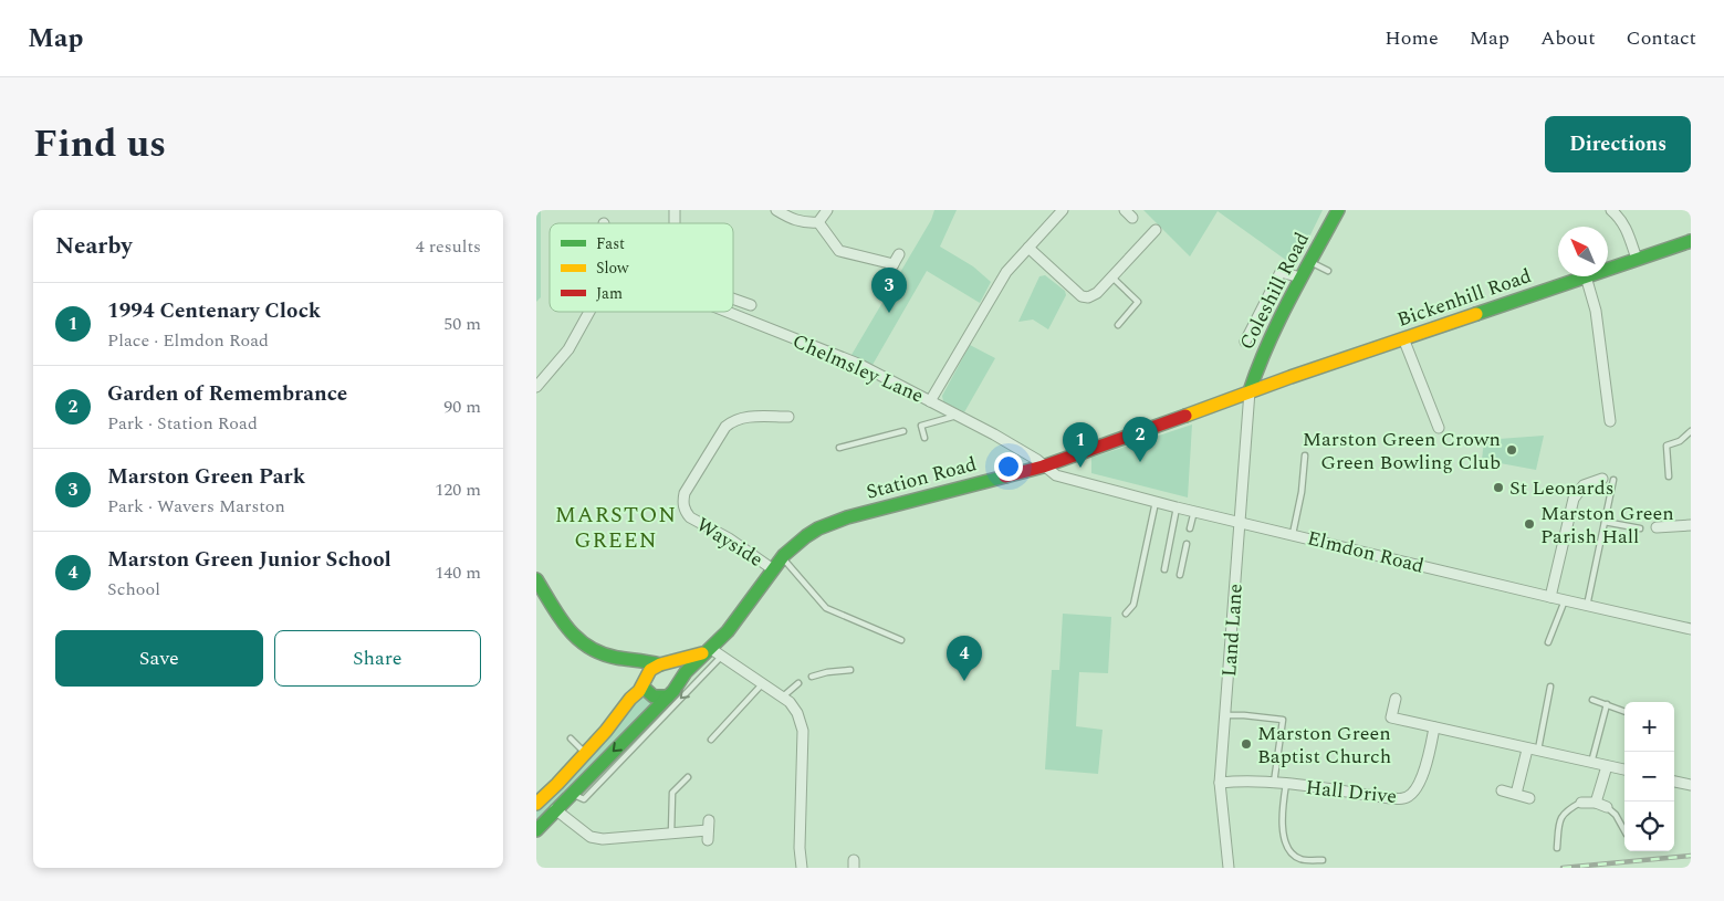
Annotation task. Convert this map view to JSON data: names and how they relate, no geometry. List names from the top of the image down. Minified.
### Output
{"streets":{"street":["Coleshill Road","Bickenhill Road","Chelmsley Lane","Station Road","Wayside","Elmdon Road","Land Lane","Hall Drive"]},"crossings":[["Coleshill Road","Bickenhill Road"],["Coleshill Road","Station Road"],["Coleshill Road","Land Lane"],["Bickenhill Road","Station Road"],["Bickenhill Road","Land Lane"],["Chelmsley Lane","Station Road"],["Chelmsley Lane","Elmdon Road"],["Station Road","Wayside"],["Station Road","Elmdon Road"],["Station Road","Land Lane"],["Elmdon Road","Land Lane"],["Land Lane","Hall Drive"]],"districts":["MARSTON GREEN"],"places":["Marston Green Crown Green Bowling Club","St Leonards","Marston Green Parish Hall","Marston Green Baptist Church"],"legend":["Fast","Slow","Jam"],"north":"top left","page":{"header":"Map","nav":["Home","Map","About","Contact"],"title":"Find us","buttons":["Directions",["Save","Share"]],"heading":["Nearby","4 results"],"pins":["3","2","1","4"],"list":[{"mark":"1","name":"1994 Centenary Clock","note":"Place · Elmdon Road","value":"50 m"},{"mark":"2","name":"Garden of Remembrance","note":"Park · Station Road","value":"90 m"},{"mark":"3","name":"Marston Green Park","note":"Park · Wavers Marston","value":"120 m"},{"mark":"4","name":"Marston Green Junior School","note":"School","value":"140 m"}],"map_buttons":["+","−"]}}
